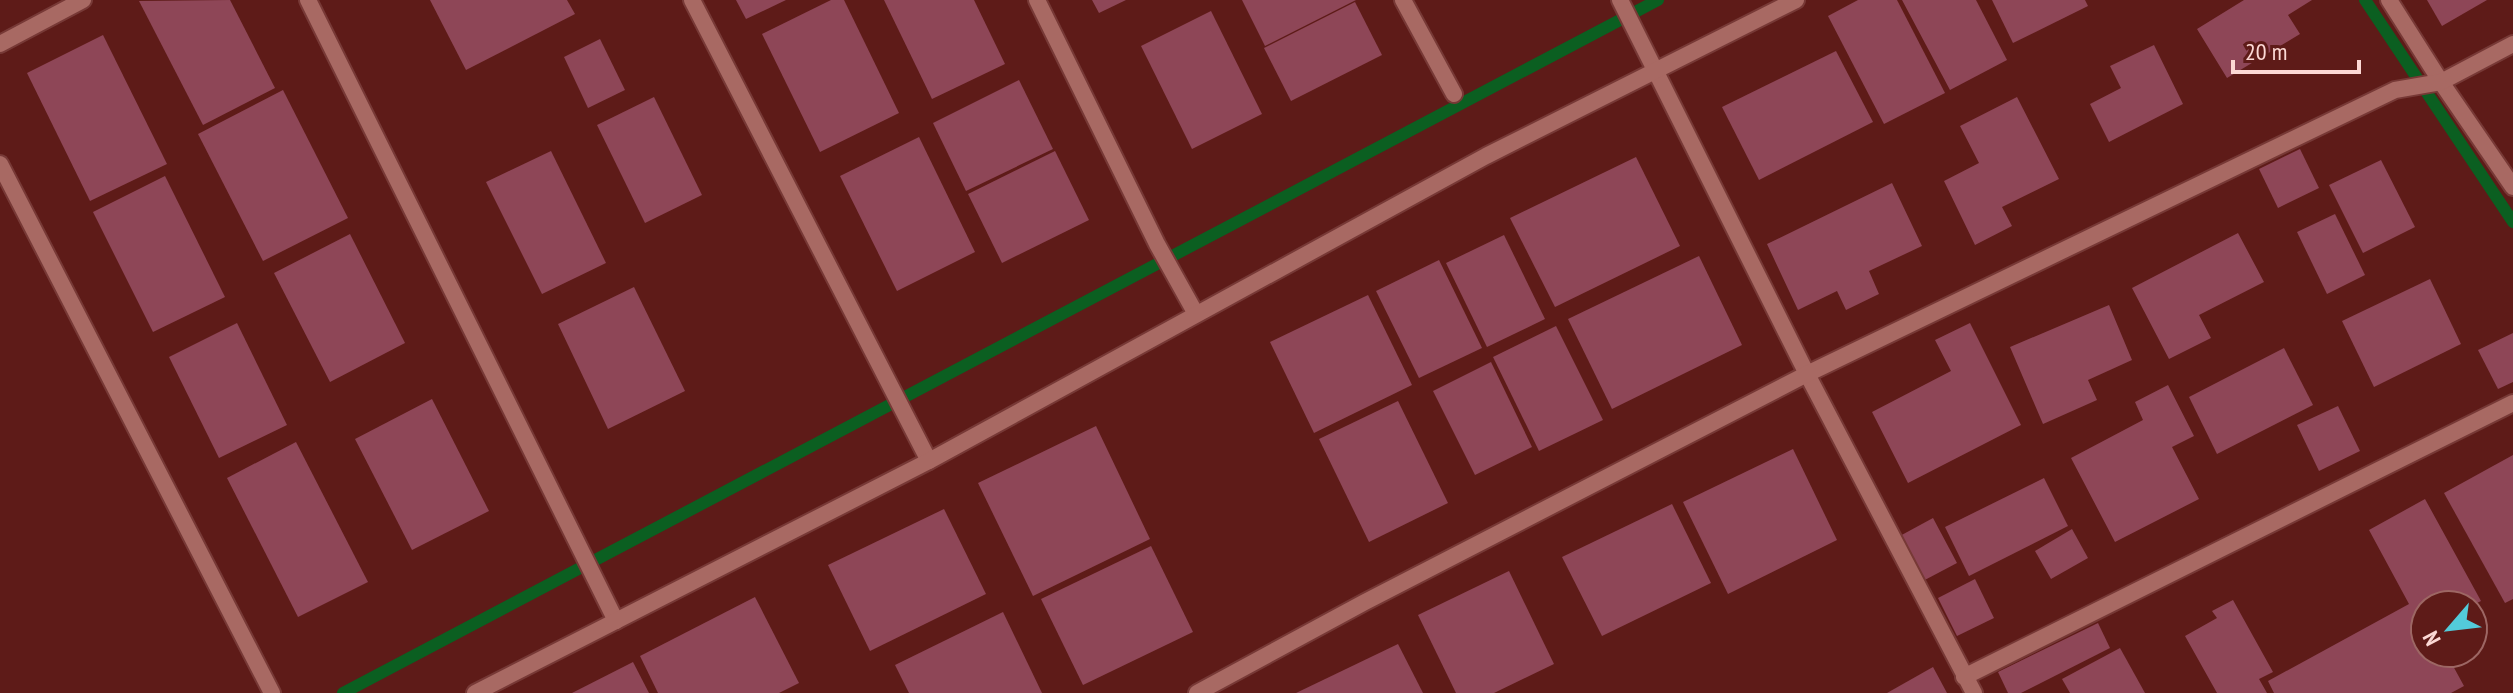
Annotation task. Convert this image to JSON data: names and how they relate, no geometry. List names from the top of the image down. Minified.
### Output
{"scale_bar":"20 m","north":"bottom left"}
